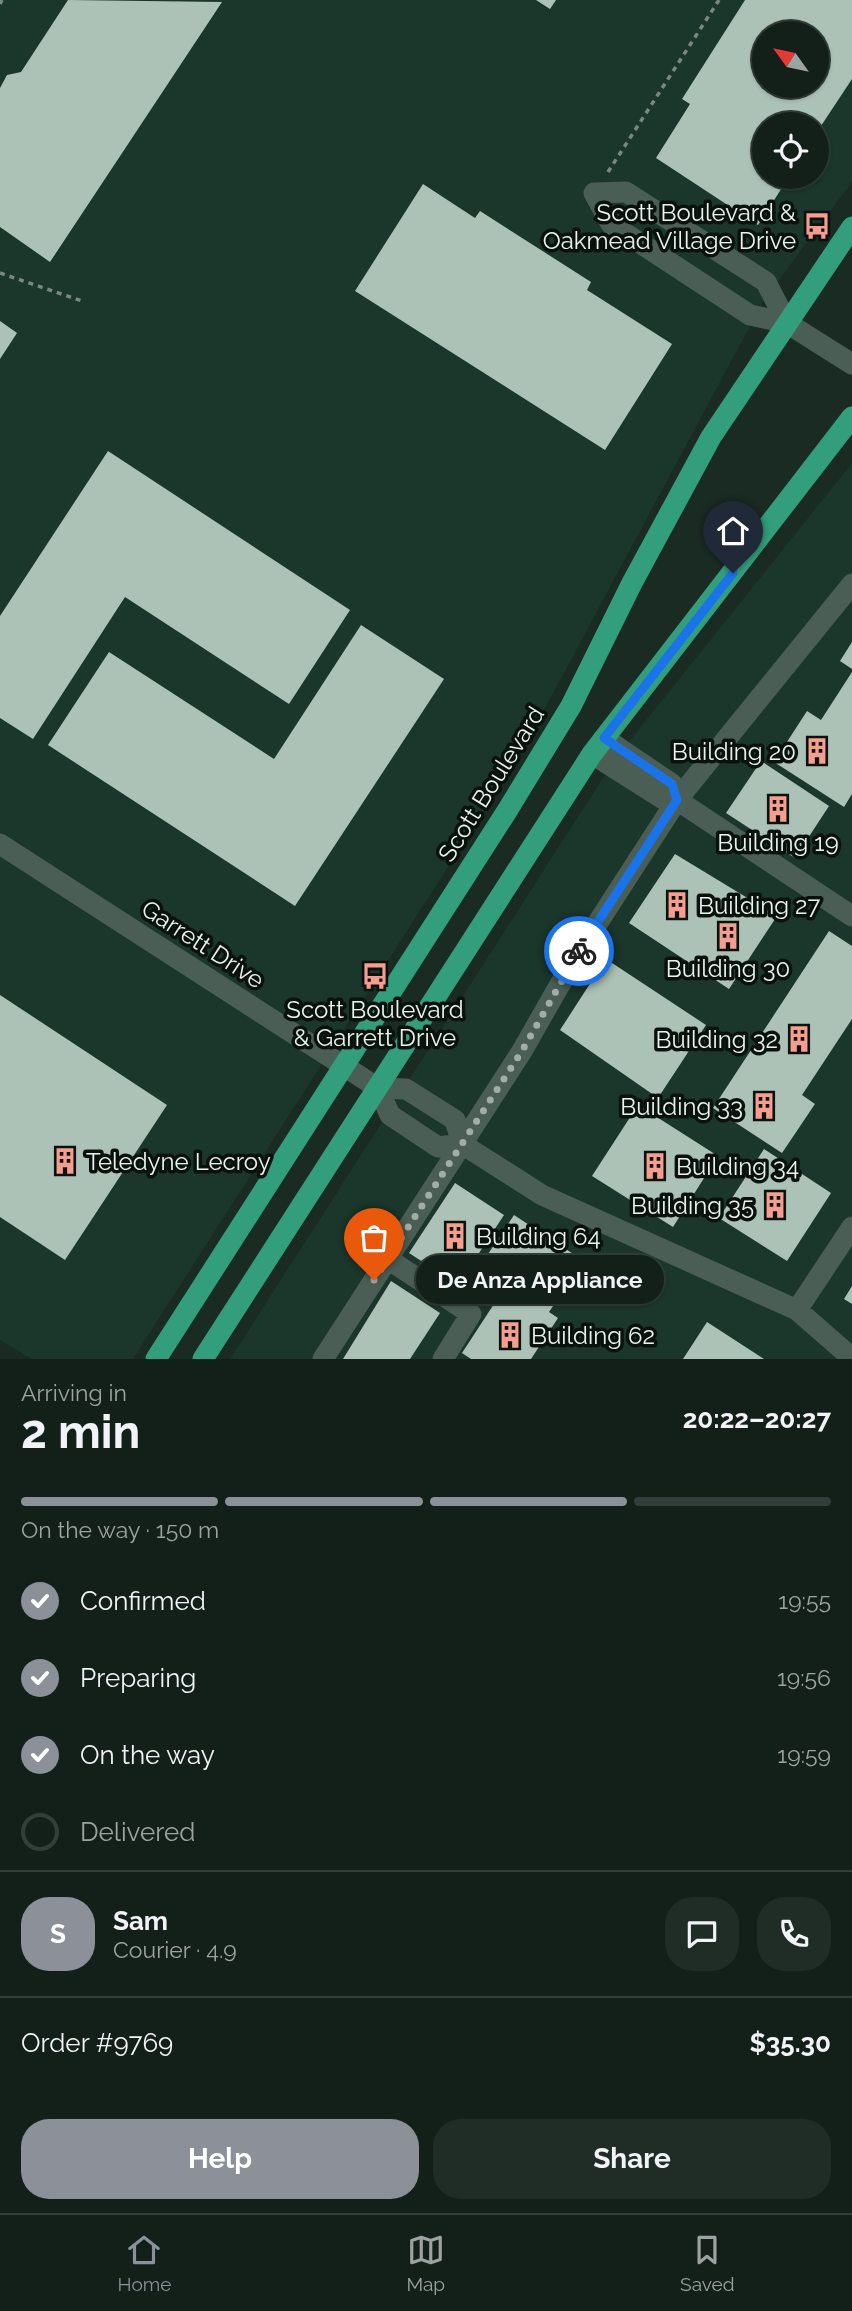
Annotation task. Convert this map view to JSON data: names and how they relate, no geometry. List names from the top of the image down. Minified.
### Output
{"streets":{"main road":["Scott Boulevard"],"street":["Garrett Drive"]},"crossings":[["Scott Boulevard","Garrett Drive"]],"places":{"bus stop":["Scott Boulevard & Oakmead Village Drive","Scott Boulevard & Garrett Drive"],"building":["Building 20","Building 19","Building 27","Building 30","Building 32","Building 33","Teledyne Lecroy","Building 34","Building 35","Building 64","Building 62"],"other":["De Anza Appliance"]},"north":"top left","page":{"bubble":"De Anza Appliance","heading":["2 min","Arriving in","20:22–20:27"],"panel":["Sam","Courier · 4.9","Order #9769","$35.30"],"bar":"On the way · 150 m","list":[["Confirmed","19:55"],["Preparing","19:56"],["On the way","19:59"],"Delivered"],"round":"S","buttons":["Help","Share"],"tabs":["Home","Map","Saved"]}}
